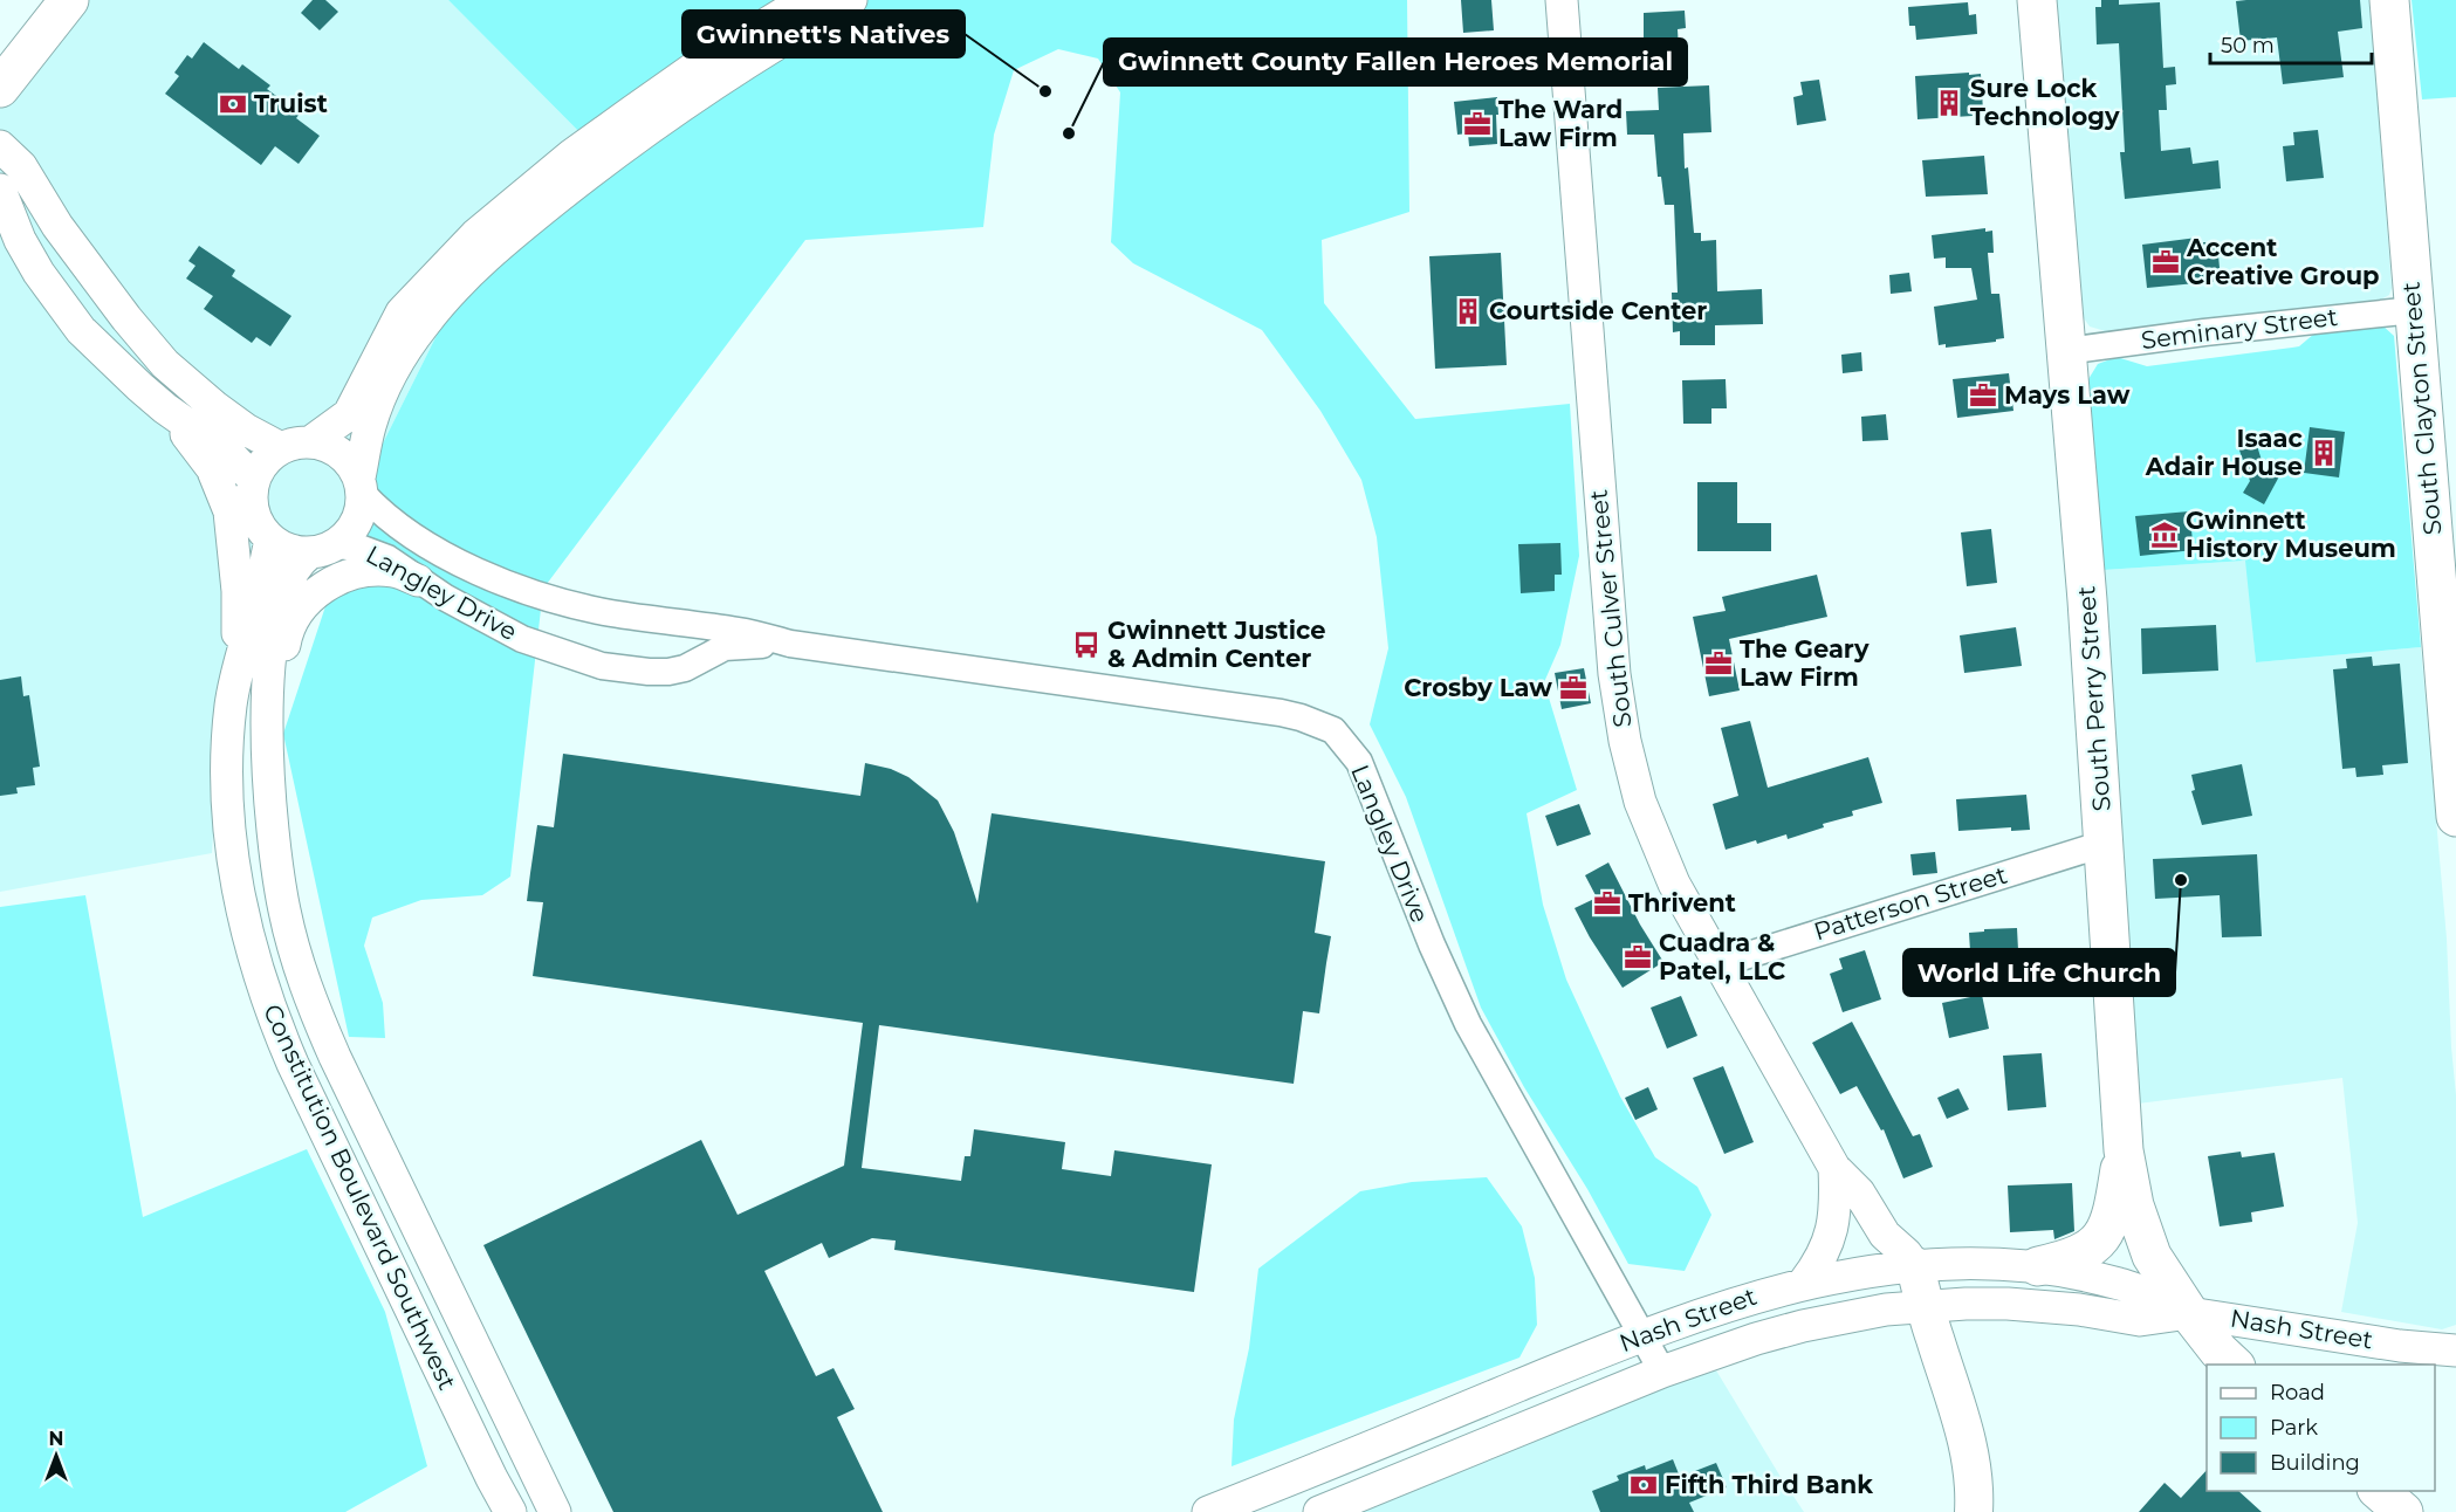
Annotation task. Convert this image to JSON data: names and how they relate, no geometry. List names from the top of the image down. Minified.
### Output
{"streets":{"main road":["South Clayton Street","South Perry Street"],"street":["Seminary Street","Langley Drive","South Culver Street","Patterson Street","Constitution Boulevard Southwest","Nash Street"]},"crossings":[["Seminary Street","South Clayton Street"],["Seminary Street","South Perry Street"],["Langley Drive","Constitution Boulevard Southwest"],["Langley Drive","Nash Street"],["South Culver Street","Patterson Street"],["South Perry Street","Patterson Street"],["South Perry Street","Nash Street"]],"places":{"other":["Gwinnett's Natives","Gwinnett County Fallen Heroes Memorial","World Life Church"],"building":["Sure Lock Technology","Courtside Center","Isaac Adair House"],"bank":["Truist","Fifth Third Bank"],"office":["The Ward Law Firm","Accent Creative Group","Mays Law","The Geary Law Firm","Crosby Law","Thrivent","Cuadra & Patel, LLC"],"museum":["Gwinnett History Museum"],"bus stop":["Gwinnett Justice & Admin Center"]},"legend":["Road","Park","Building"],"scale_bar":"50 m","north":"top"}
